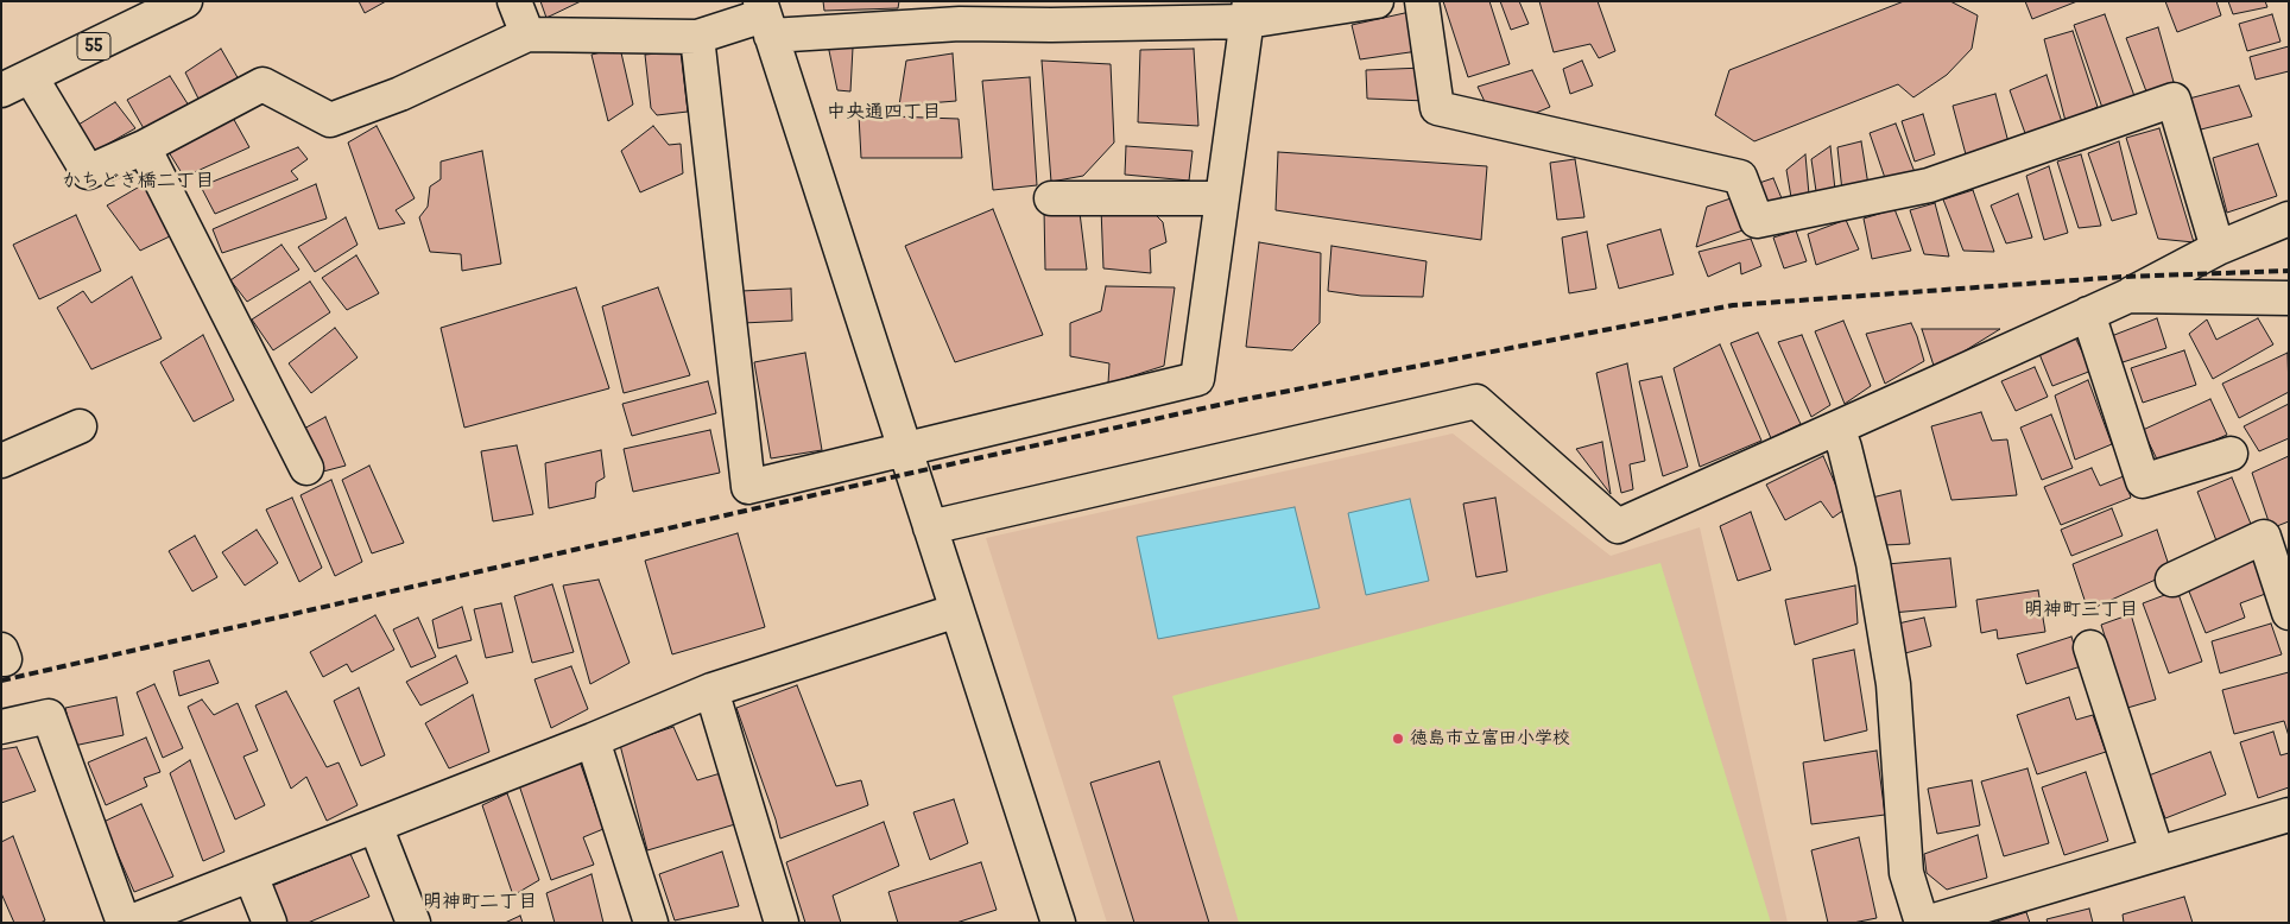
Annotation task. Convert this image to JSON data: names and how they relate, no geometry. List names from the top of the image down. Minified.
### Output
{"streets":{"main road":["55"]},"districts":["中央通四丁目","かちどき橋二丁目","明神町三丁目","明神町二丁目"],"places":["徳島市立富田小学校"]}
